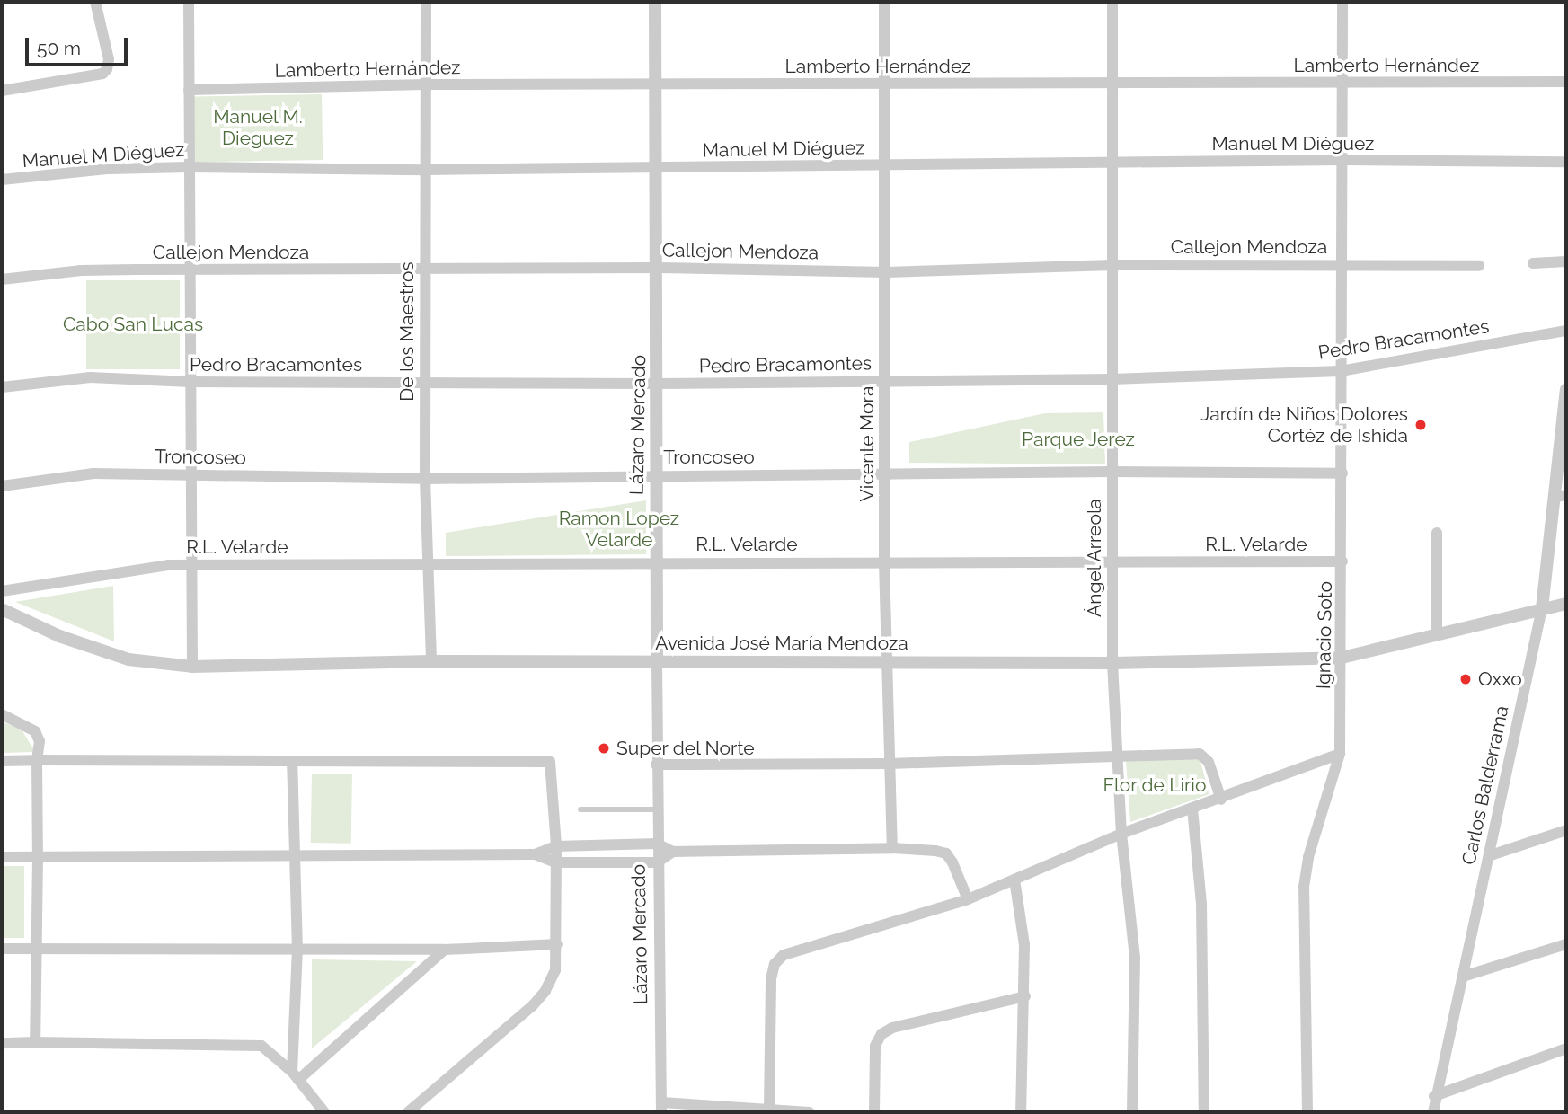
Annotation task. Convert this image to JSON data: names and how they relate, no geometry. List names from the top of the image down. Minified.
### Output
{"streets":{"street":["Lamberto Hernández","Manuel M Diéguez","Callejon Mendoza","De los Maestros","Pedro Bracamontes","Lázaro Mercado","Vicente Mora","Troncoseo","R.L. Velarde","Ángel Arreola","Ignacio Soto","Avenida José María Mendoza","Carlos Balderrama"]},"crossings":[["Lamberto Hernández","De los Maestros"],["Lamberto Hernández","Lázaro Mercado"],["Lamberto Hernández","Vicente Mora"],["Lamberto Hernández","Ángel Arreola"],["Lamberto Hernández","Ignacio Soto"],["Manuel M Diéguez","De los Maestros"],["Manuel M Diéguez","Lázaro Mercado"],["Manuel M Diéguez","Vicente Mora"],["Manuel M Diéguez","Ángel Arreola"],["Manuel M Diéguez","Ignacio Soto"],["Callejon Mendoza","De los Maestros"],["Callejon Mendoza","Lázaro Mercado"],["Callejon Mendoza","Vicente Mora"],["Callejon Mendoza","Ángel Arreola"],["Callejon Mendoza","Ignacio Soto"],["De los Maestros","Pedro Bracamontes"],["De los Maestros","Troncoseo"],["De los Maestros","R.L. Velarde"],["De los Maestros","Avenida José María Mendoza"],["Pedro Bracamontes","Lázaro Mercado"],["Pedro Bracamontes","Vicente Mora"],["Pedro Bracamontes","Ángel Arreola"],["Pedro Bracamontes","Ignacio Soto"],["Lázaro Mercado","Troncoseo"],["Lázaro Mercado","R.L. Velarde"],["Lázaro Mercado","Avenida José María Mendoza"],["Vicente Mora","Troncoseo"],["Vicente Mora","R.L. Velarde"],["Vicente Mora","Avenida José María Mendoza"],["Troncoseo","Ángel Arreola"],["Troncoseo","Ignacio Soto"],["R.L. Velarde","Ángel Arreola"],["R.L. Velarde","Ignacio Soto"],["Ángel Arreola","Avenida José María Mendoza"],["Ignacio Soto","Avenida José María Mendoza"],["Avenida José María Mendoza","Carlos Balderrama"]],"parks":["Manuel M. Dieguez","Cabo San Lucas","Parque Jerez","Ramon Lopez Velarde","Flor de Lirio"],"places":["Jardín de Niños Dolores Cortéz de Ishida","Oxxo","Super del Norte"],"scale_bar":"50 m"}
